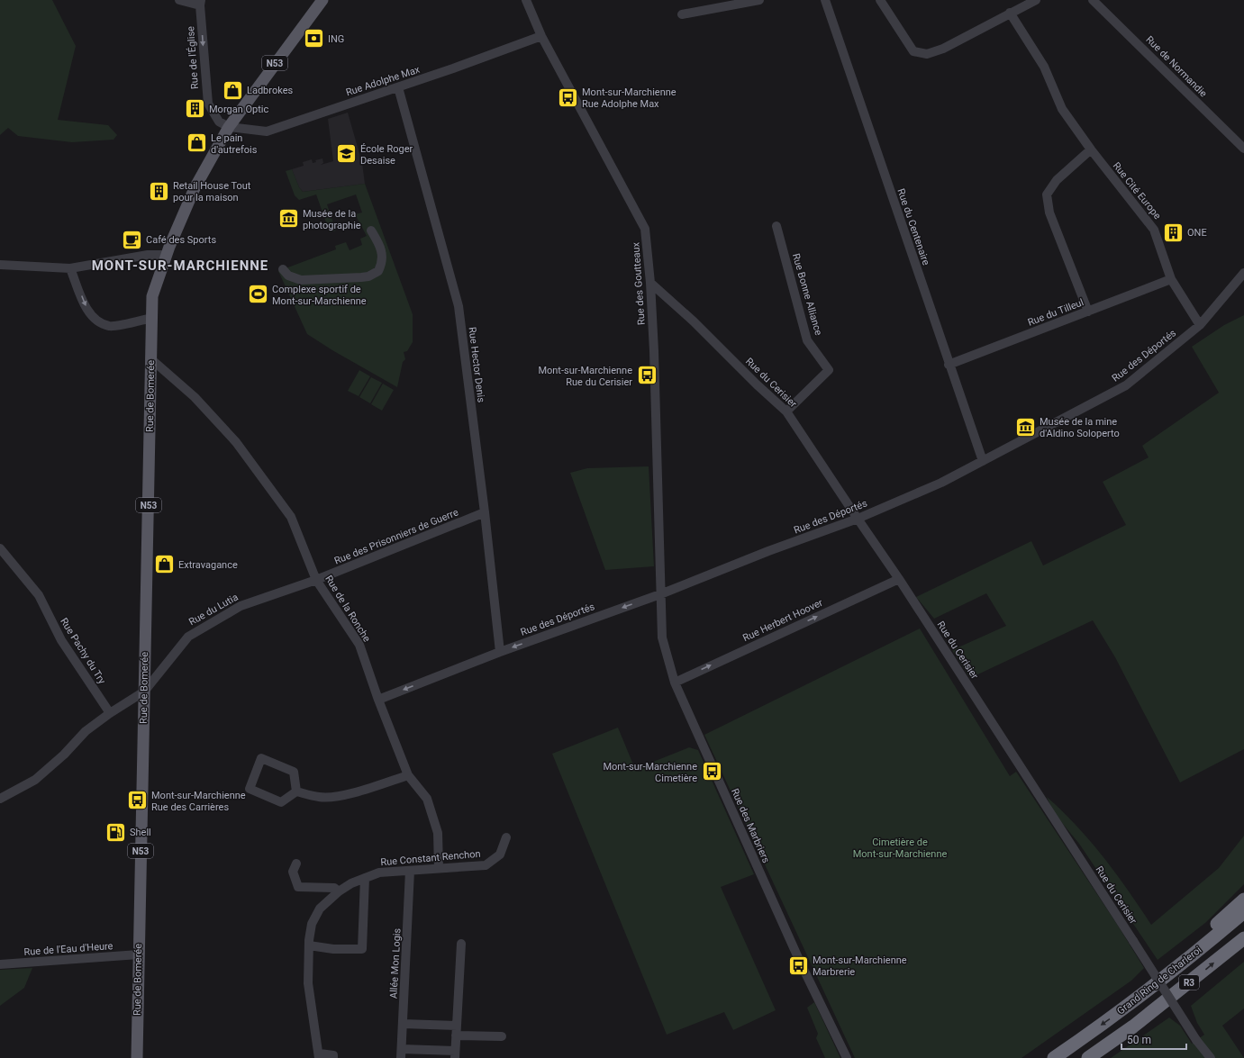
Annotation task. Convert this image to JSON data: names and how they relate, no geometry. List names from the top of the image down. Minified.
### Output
{"streets":{"highway":["Grand Ring de Charleroi","R3"],"main road":["N53","Rue de Bomerée"],"street":["Rue de l'Église","Rue de Normandie","Rue Adolphe Max","Rue Cité Europe","Rue du Centenaire","Rue des Goutteaux","Rue Bonne Alliance","Rue du Tilleul","Rue des Déportés","Rue Hector Denis","Rue du Cerisier","Rue des Prisonniers de Guerre","Rue de la Ronche","Rue du Lutia","Rue Herbert Hoover","Rue Pachy du Try","Rue des Marbriers","Rue Constant Renchon","Rue de l'Eau d'Heure","Allée Mon Logis"]},"crossings":[["Rue de l'Église","N53"],["Rue de l'Église","Rue Adolphe Max"],["N53","Rue Adolphe Max"],["N53","Rue de Bomerée"],["Rue Adolphe Max","Rue des Goutteaux"],["Rue Adolphe Max","Rue Hector Denis"],["Rue Cité Europe","Rue du Tilleul"],["Rue Cité Europe","Rue des Déportés"],["Rue du Centenaire","Rue du Tilleul"],["Rue du Centenaire","Rue des Déportés"],["Rue des Goutteaux","Rue des Déportés"],["Rue des Goutteaux","Rue du Cerisier"],["Rue des Goutteaux","Rue des Marbriers"],["Rue Bonne Alliance","Rue du Cerisier"],["Rue des Déportés","Rue Hector Denis"],["Rue des Déportés","Rue du Cerisier"],["Rue des Déportés","Rue de la Ronche"],["Rue des Déportés","Rue des Marbriers"],["Rue Hector Denis","Rue des Prisonniers de Guerre"],["Rue du Cerisier","Rue Herbert Hoover"],["Rue de Bomerée","Rue de la Ronche"],["Rue de Bomerée","Rue du Lutia"],["Rue de Bomerée","Rue de l'Eau d'Heure"],["Rue des Prisonniers de Guerre","Rue de la Ronche"],["Rue des Prisonniers de Guerre","Rue du Lutia"],["Rue de la Ronche","Rue du Lutia"],["Rue de la Ronche","Rue Constant Renchon"],["Rue du Lutia","Rue Pachy du Try"],["Rue Herbert Hoover","Rue des Marbriers"],["Rue Constant Renchon","Allée Mon Logis"]],"one_way":["Rue de l'Église","Rue Herbert Hoover"],"districts":["MONT-SUR-MARCHIENNE"],"parks":["Cimetière de Mont-sur-Marchienne"],"places":{"bank":["ING"],"shop":["Ladbrokes","Le pain d'autrefois","Extravagance"],"bus stop":["Mont-sur-Marchienne Rue Adolphe Max","Mont-sur-Marchienne Rue du Cerisier","Mont-sur-Marchienne Cimetière","Mont-sur-Marchienne Rue des Carrières","Mont-sur-Marchienne Marbrerie"],"building":["Morgan Optic","Retail House Tout pour la maison","ONE"],"school or university":["École Roger Desaise"],"museum":["Musée de la photographie","Musée de la mine d'Aldino Soloperto"],"cafe":["Café des Sports"],"sports":["Complexe sportif de Mont-sur-Marchienne"],"fuel station":["Shell"]},"scale_bar":"50 m"}
